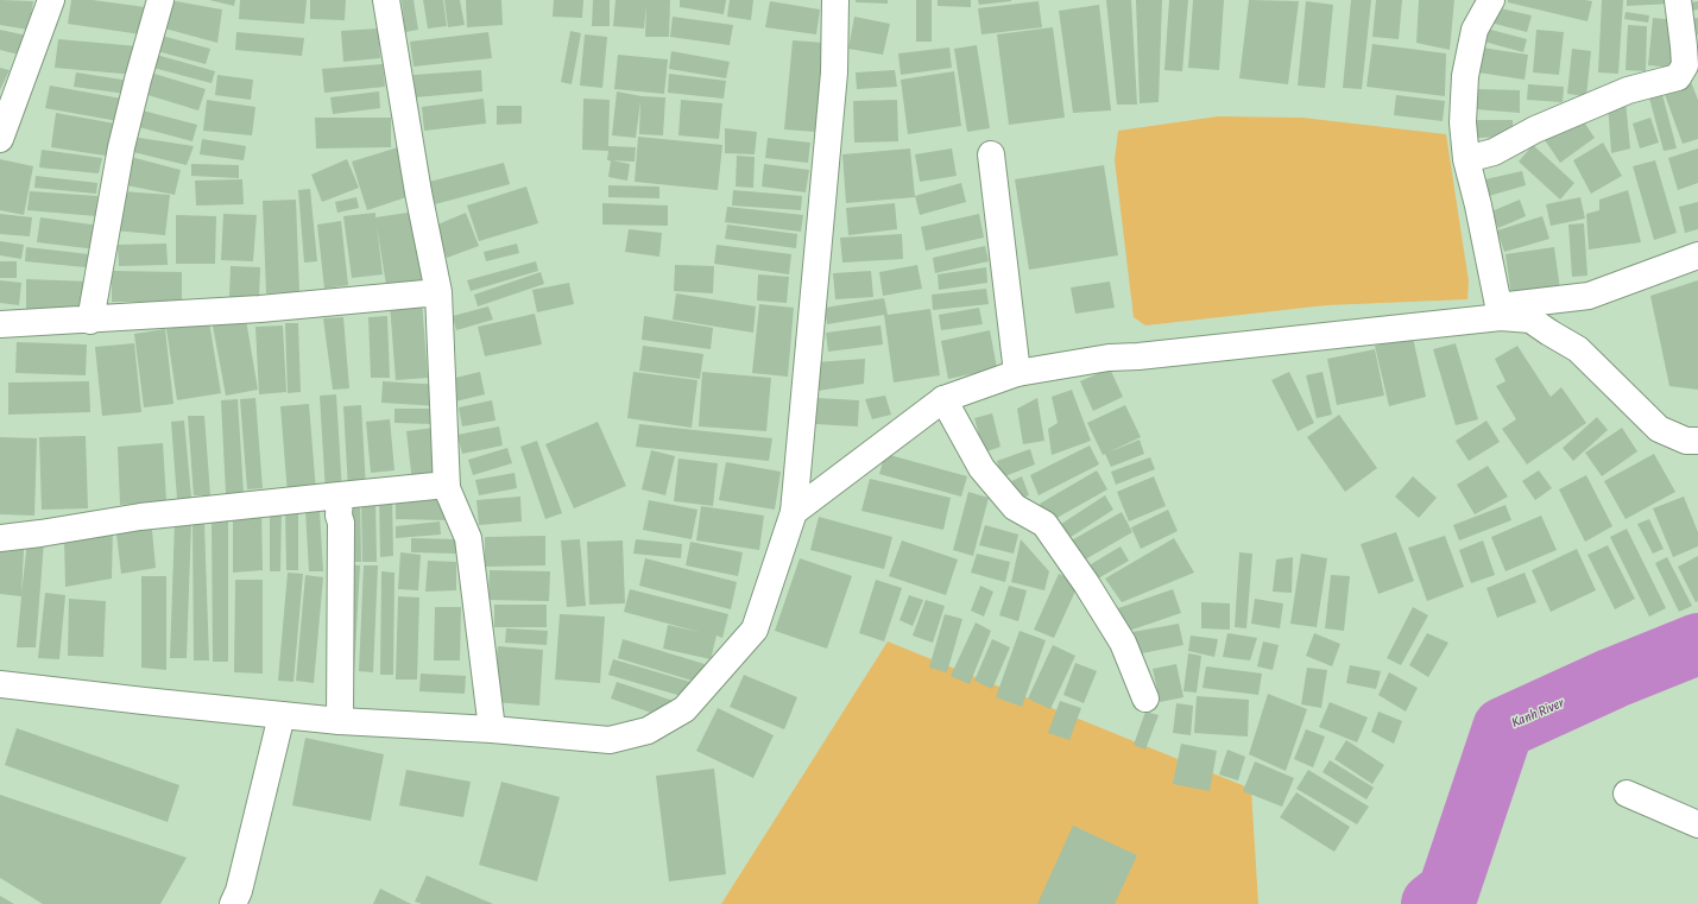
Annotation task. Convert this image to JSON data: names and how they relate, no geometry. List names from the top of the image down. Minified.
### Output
{"water":["Kanh River"]}
